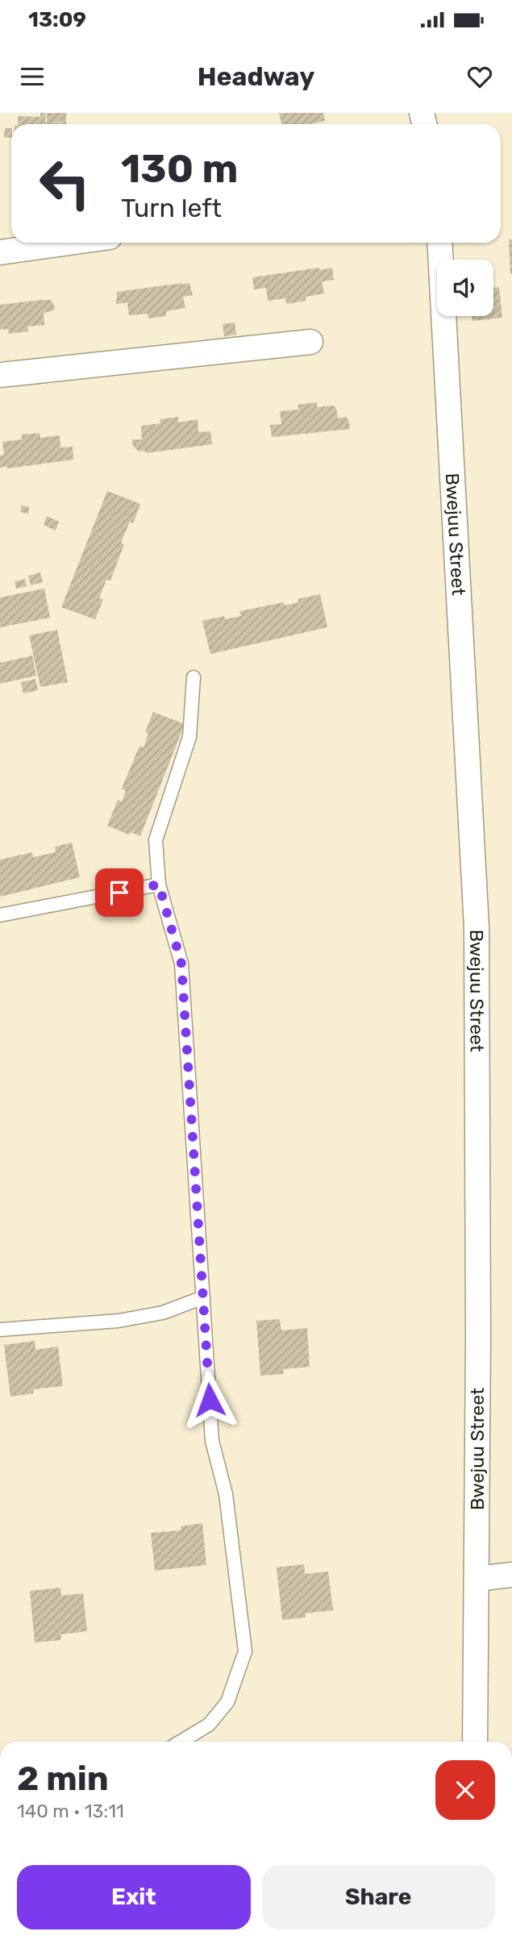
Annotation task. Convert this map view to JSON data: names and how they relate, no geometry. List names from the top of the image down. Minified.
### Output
{"streets":{"street":["Bwejuu Street"]},"page":{"status":"13:09","header":"Headway","turn":["130 m","Turn left"],"heading":["2 min","140 m · 13:11"],"buttons":["Exit","Share"]}}
